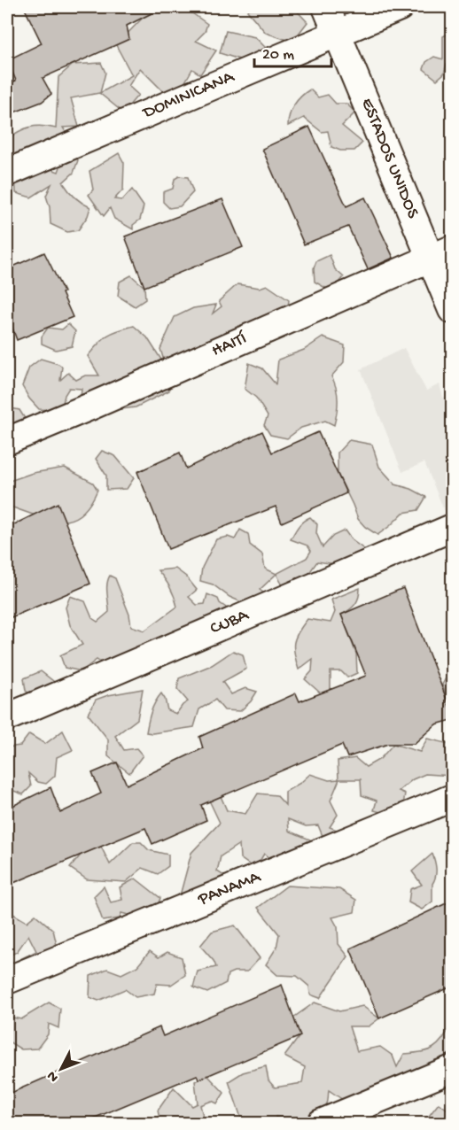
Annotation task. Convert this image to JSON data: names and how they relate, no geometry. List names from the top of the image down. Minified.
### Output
{"streets":{"street":["DOMINICANA","ESTADOS UNIDOS","HAITÍ","CUBA","PANAMA"]},"crossings":[["DOMINICANA","ESTADOS UNIDOS"],["ESTADOS UNIDOS","HAITÍ"]],"scale_bar":"20 m","north":"bottom left"}
